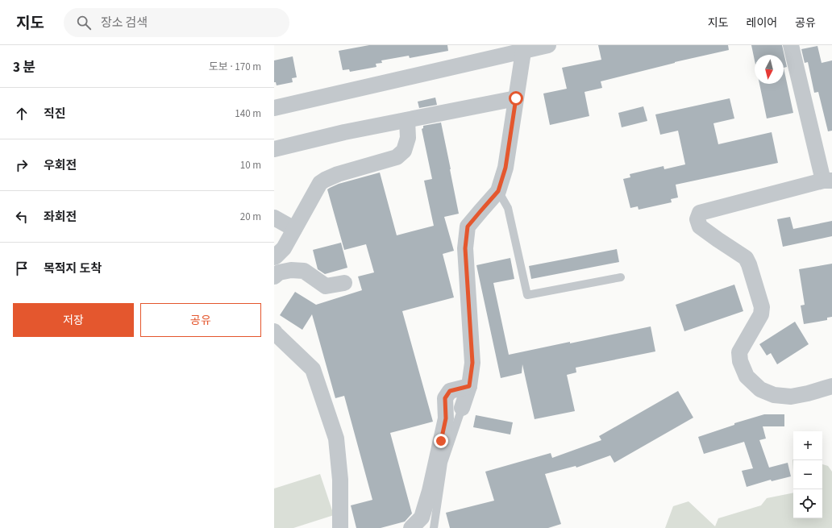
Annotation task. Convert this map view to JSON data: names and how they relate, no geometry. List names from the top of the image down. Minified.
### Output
{"north":"bottom","page":{"header":"지도","search":"장소 검색","nav":["지도","레이어","공유"],"heading":["3 분","도보 · 170 m"],"list":[["직진","140 m"],["우회전","10 m"],["좌회전","20 m"],"목적지 도착"],"buttons":["저장","공유"],"map_buttons":["+","−"]}}
